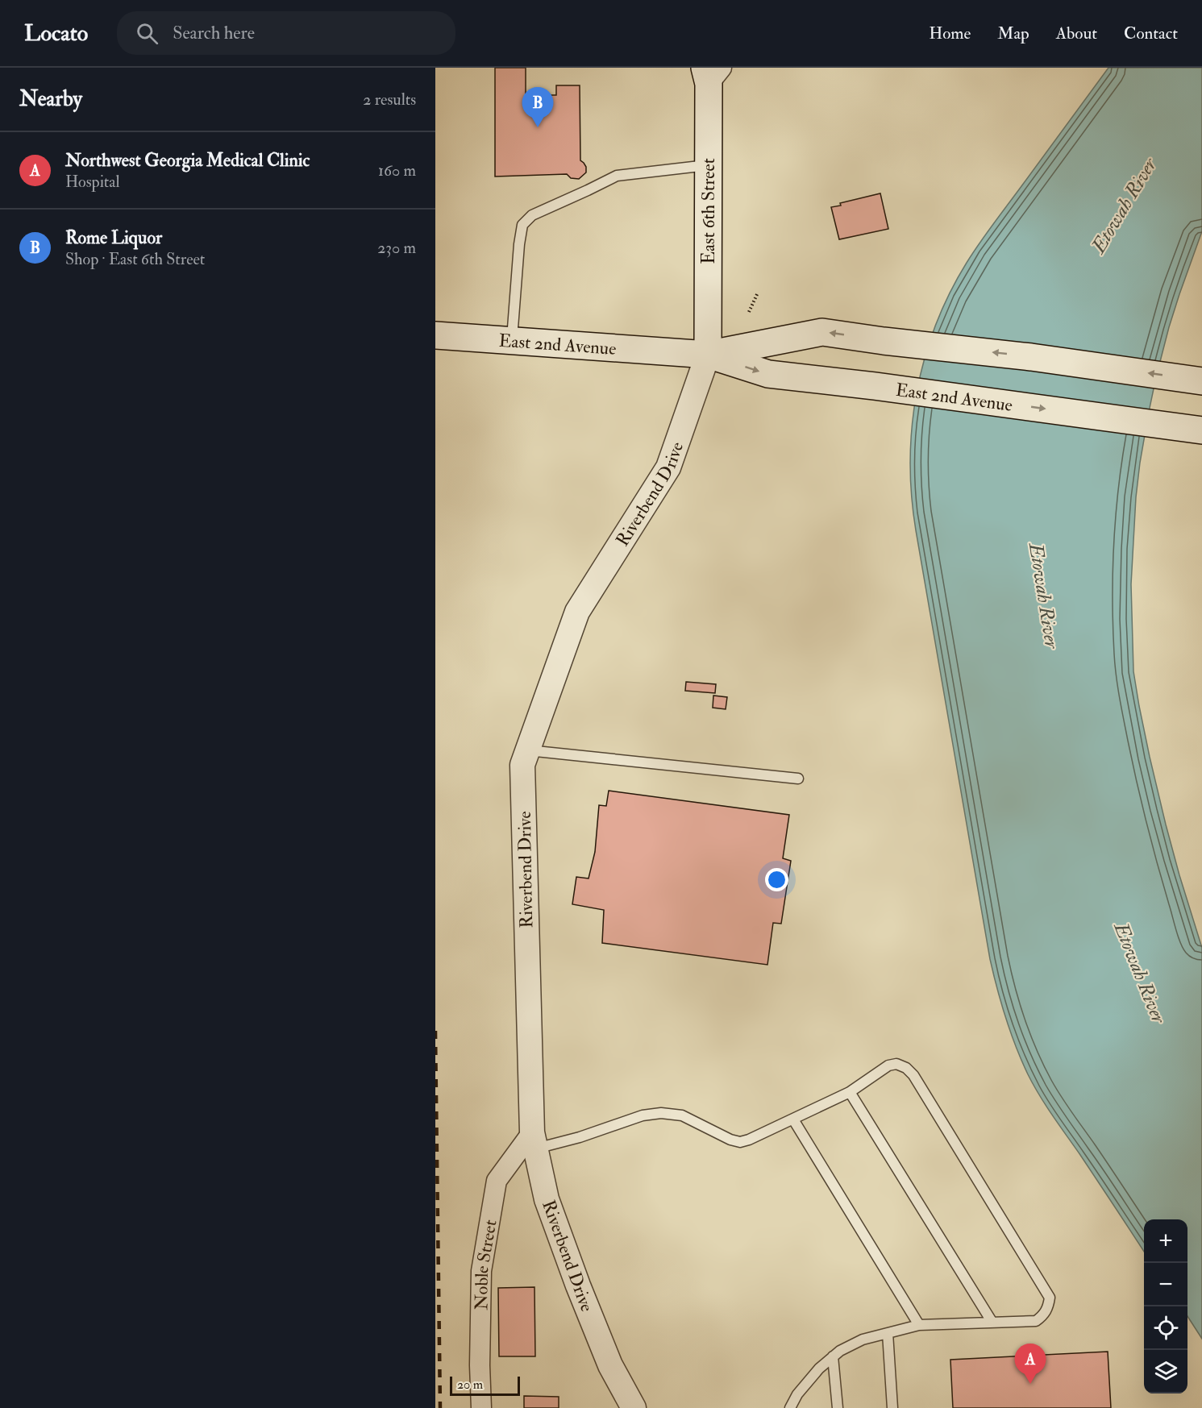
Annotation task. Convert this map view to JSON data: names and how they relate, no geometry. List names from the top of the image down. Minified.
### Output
{"streets":{"main road":["East 6th Street","East 2nd Avenue"],"street":["Riverbend Drive","Noble Street"]},"crossings":[["East 6th Street","East 2nd Avenue"],["East 6th Street","Riverbend Drive"],["East 2nd Avenue","Riverbend Drive"],["Riverbend Drive","Noble Street"]],"water":["Etowah River"],"scale_bar":"20 m","page":{"header":"Locato","search":"Search here","nav":["Home","Map","About","Contact"],"heading":["Nearby","2 results"],"pins":["B","A"],"list":[{"mark":"A","name":"Northwest Georgia Medical Clinic","note":"Hospital","value":"160 m"},{"mark":"B","name":"Rome Liquor","note":"Shop · East 6th Street","value":"230 m"}],"map_buttons":["+","−"],"scale":"20 m"}}
